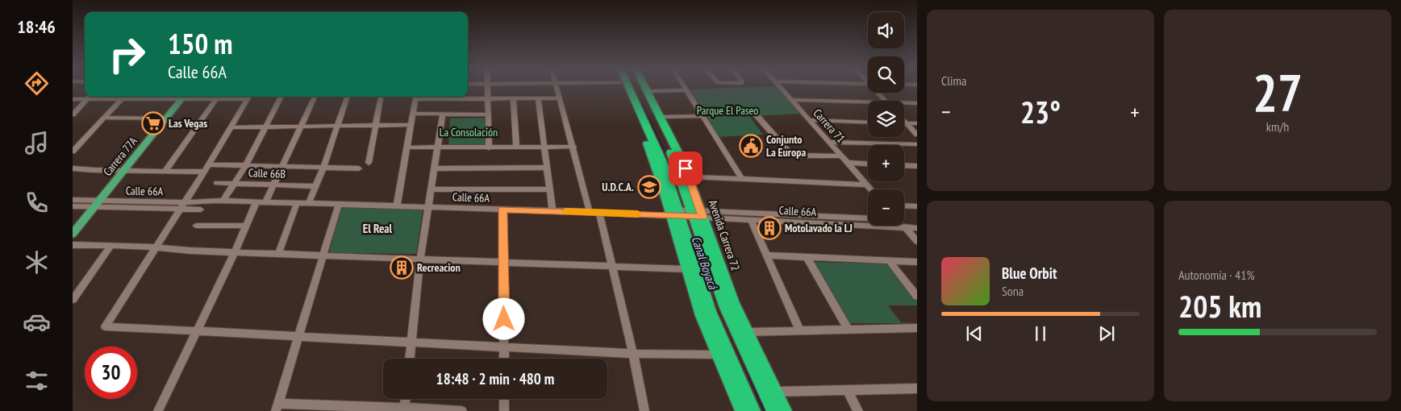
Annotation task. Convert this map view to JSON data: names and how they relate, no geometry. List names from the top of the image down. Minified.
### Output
{"streets":{"highway":["Avenida Carrera 72"],"main road":["Carrera 77A"],"street":["Carrera 71","Calle 66B","Calle 66A"]},"crossings":[["Carrera 77A","Calle 66A"],["Calle 66A","Avenida Carrera 72"]],"districts":["El Real"],"water":["Canal Boyacá"],"parks":["Parque El Paseo","La Consolación"],"places":{"supermarket":["Las Vegas"],"public building":["Conjunto La Europa"],"school or university":["U.D.C.A."],"building":["Motolavado la LJ","Recreacion"]},"page":{"tabs":"18:46","tile":["Clima",["27","km/h"],["Autonomía · 41%","205 km"]],"map_buttons":["+","−"],"turn":["150 m","Calle 66A"],"heat":["−","23°","+"],"song":["Blue Orbit","Sona"],"limit":"30","trip":"18:48 · 2 min · 480 m"}}
